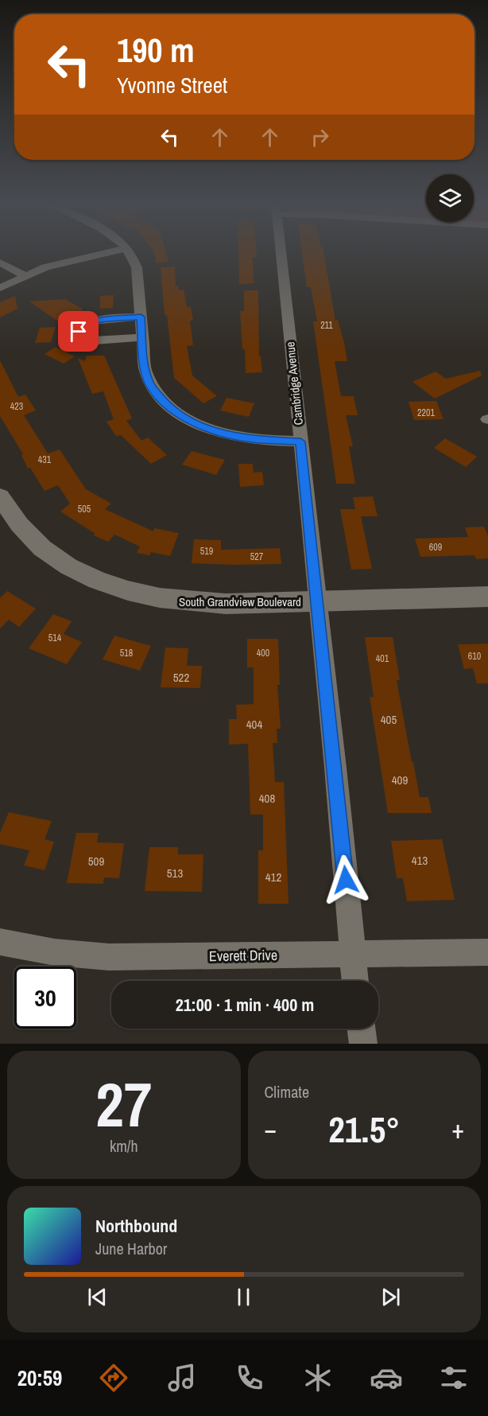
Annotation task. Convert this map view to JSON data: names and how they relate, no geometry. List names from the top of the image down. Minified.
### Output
{"streets":{"street":["Cambridge Avenue","South Grandview Boulevard","Everett Drive"]},"crossings":[["Cambridge Avenue","South Grandview Boulevard"],["Cambridge Avenue","Everett Drive"]],"house_numbers":["211","423","2201","431","505","609","519","527","514","518","400","610","401","522","405","404","409","408","413","509","513","412"],"page":{"turn":["190 m","Yvonne Street"],"limit":"30","trip":"21:00 · 1 min · 400 m","tile":[["27","km/h"],"Climate"],"heat":["−","21.5°","+"],"song":["Northbound","June Harbor"],"tabs":"20:59"}}
